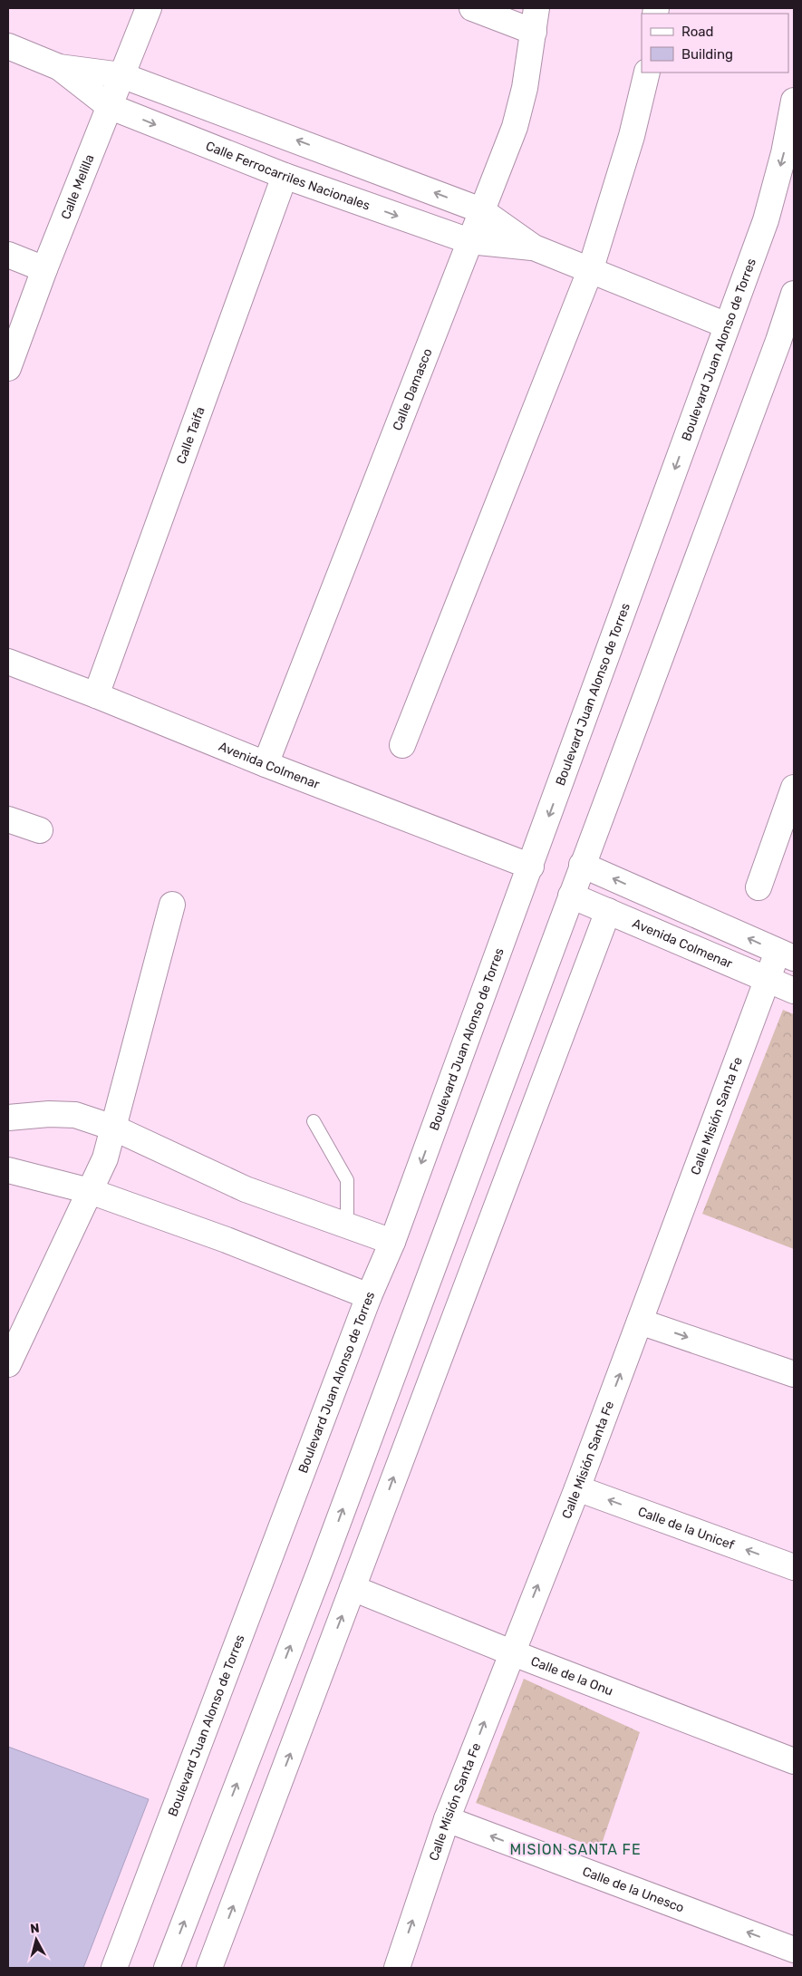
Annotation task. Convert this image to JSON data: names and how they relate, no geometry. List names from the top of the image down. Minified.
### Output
{"streets":{"street":["Calle Ferrocarriles Nacionales","Calle Melilla","Boulevard Juan Alonso de Torres","Calle Damasco","Calle Taifa","Avenida Colmenar","Calle Misión Santa Fe","Calle de la Unicef","Calle de la Onu","Calle de la Unesco"]},"crossings":[["Calle Ferrocarriles Nacionales","Calle Melilla"],["Calle Ferrocarriles Nacionales","Boulevard Juan Alonso de Torres"],["Calle Ferrocarriles Nacionales","Calle Damasco"],["Calle Ferrocarriles Nacionales","Calle Taifa"],["Boulevard Juan Alonso de Torres","Avenida Colmenar"],["Calle Damasco","Avenida Colmenar"],["Calle Taifa","Avenida Colmenar"],["Avenida Colmenar","Calle Misión Santa Fe"],["Calle Misión Santa Fe","Calle de la Unicef"],["Calle Misión Santa Fe","Calle de la Onu"],["Calle Misión Santa Fe","Calle de la Unesco"]],"one_way":["Calle de la Unesco"],"districts":["MISION SANTA FE"],"legend":["Road","Building"],"north":"top"}
